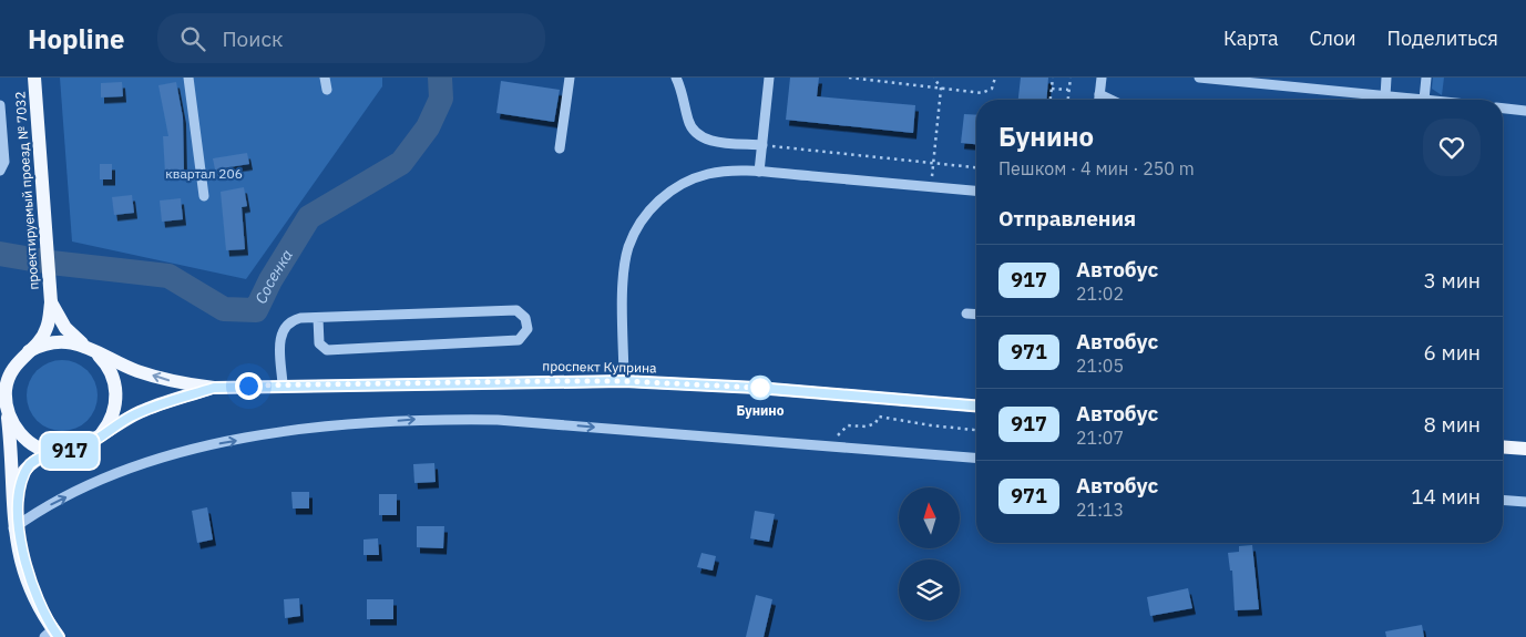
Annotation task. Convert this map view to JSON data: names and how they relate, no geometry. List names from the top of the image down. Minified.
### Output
{"streets":{"main road":["проектируемый проезд № 7032","проспект Куприна"]},"crossings":[["проектируемый проезд № 7032","проспект Куприна"]],"water":["Сосенка"],"parks":["квартал 206"],"places":["Бунино"],"lines":["bus line 917"],"north":"top","page":{"header":"Hopline","search":"Поиск","nav":["Карта","Слои","Поделиться"],"on_map":"917","heading":[["Бунино","Пешком · 4 мин · 250 m"],"Отправления"],"list":[{"mark":"917","name":"Автобус","note":"21:02","value":"3 мин"},{"mark":"971","name":"Автобус","note":"21:05","value":"6 мин"},{"mark":"917","name":"Автобус","note":"21:07","value":"8 мин"},{"mark":"971","name":"Автобус","note":"21:13","value":"14 мин"}]}}
